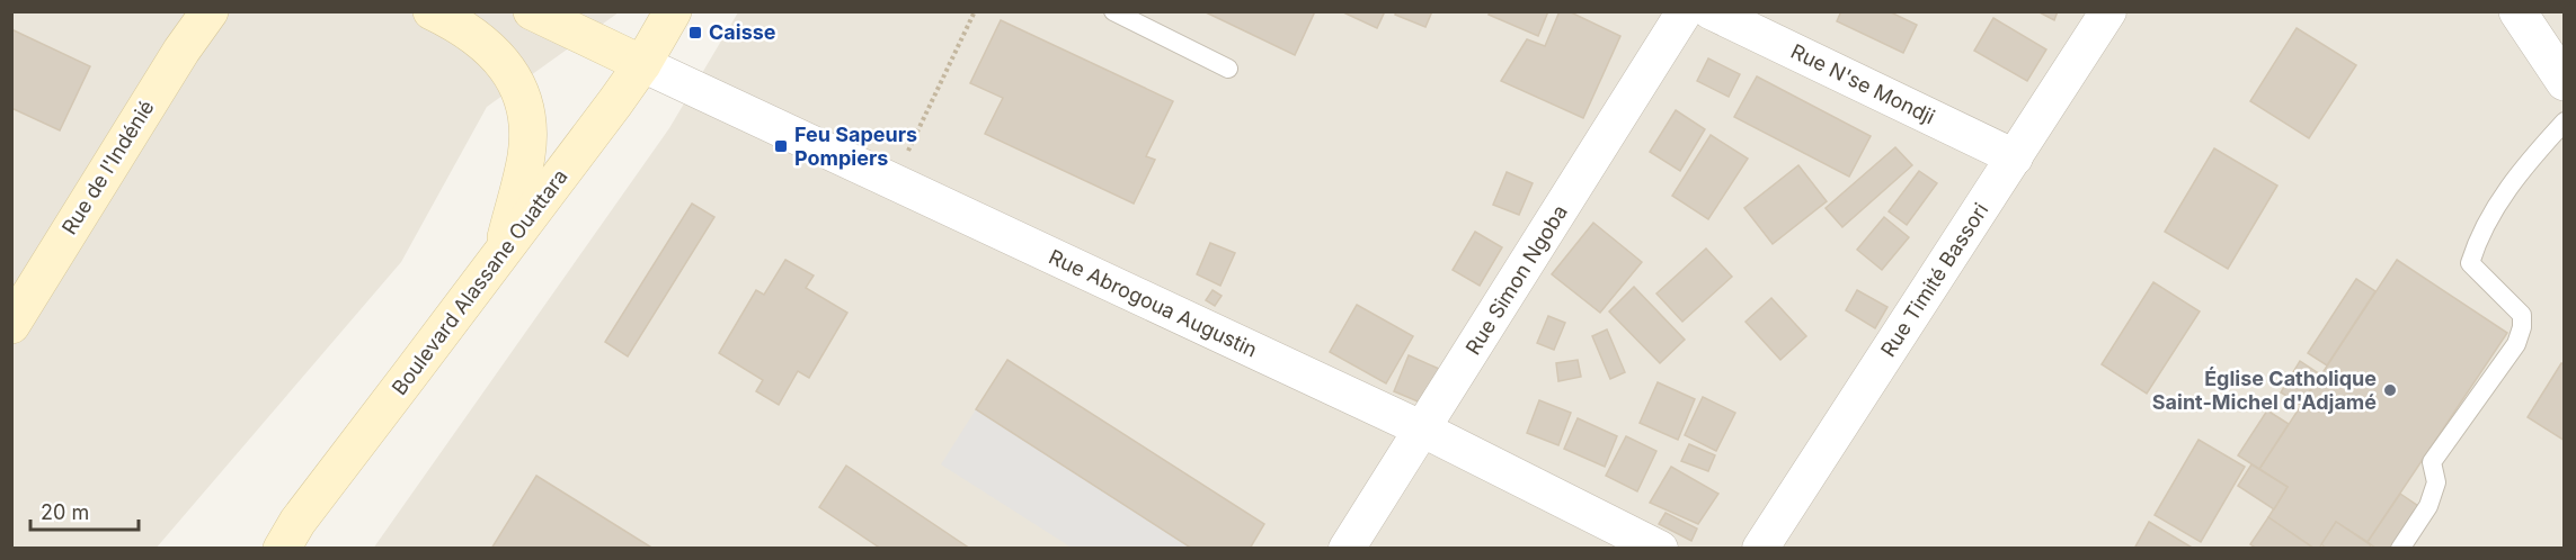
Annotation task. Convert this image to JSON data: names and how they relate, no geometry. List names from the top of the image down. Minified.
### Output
{"streets":{"main road":["Rue de l'Indénié","Boulevard Alassane Ouattara"],"street":["Rue N'se Mondji","Rue Simon Ngoba","Rue Timité Bassori","Rue Abrogoua Augustin"]},"crossings":[["Rue N'se Mondji","Rue Timité Bassori"],["Rue Simon Ngoba","Rue Abrogoua Augustin"],["Boulevard Alassane Ouattara","Rue Abrogoua Augustin"]],"places":{"transit":["Caisse","Feu Sapeurs Pompiers"],"other":["Église Catholique Saint-Michel d'Adjamé"]},"scale_bar":"20 m"}
